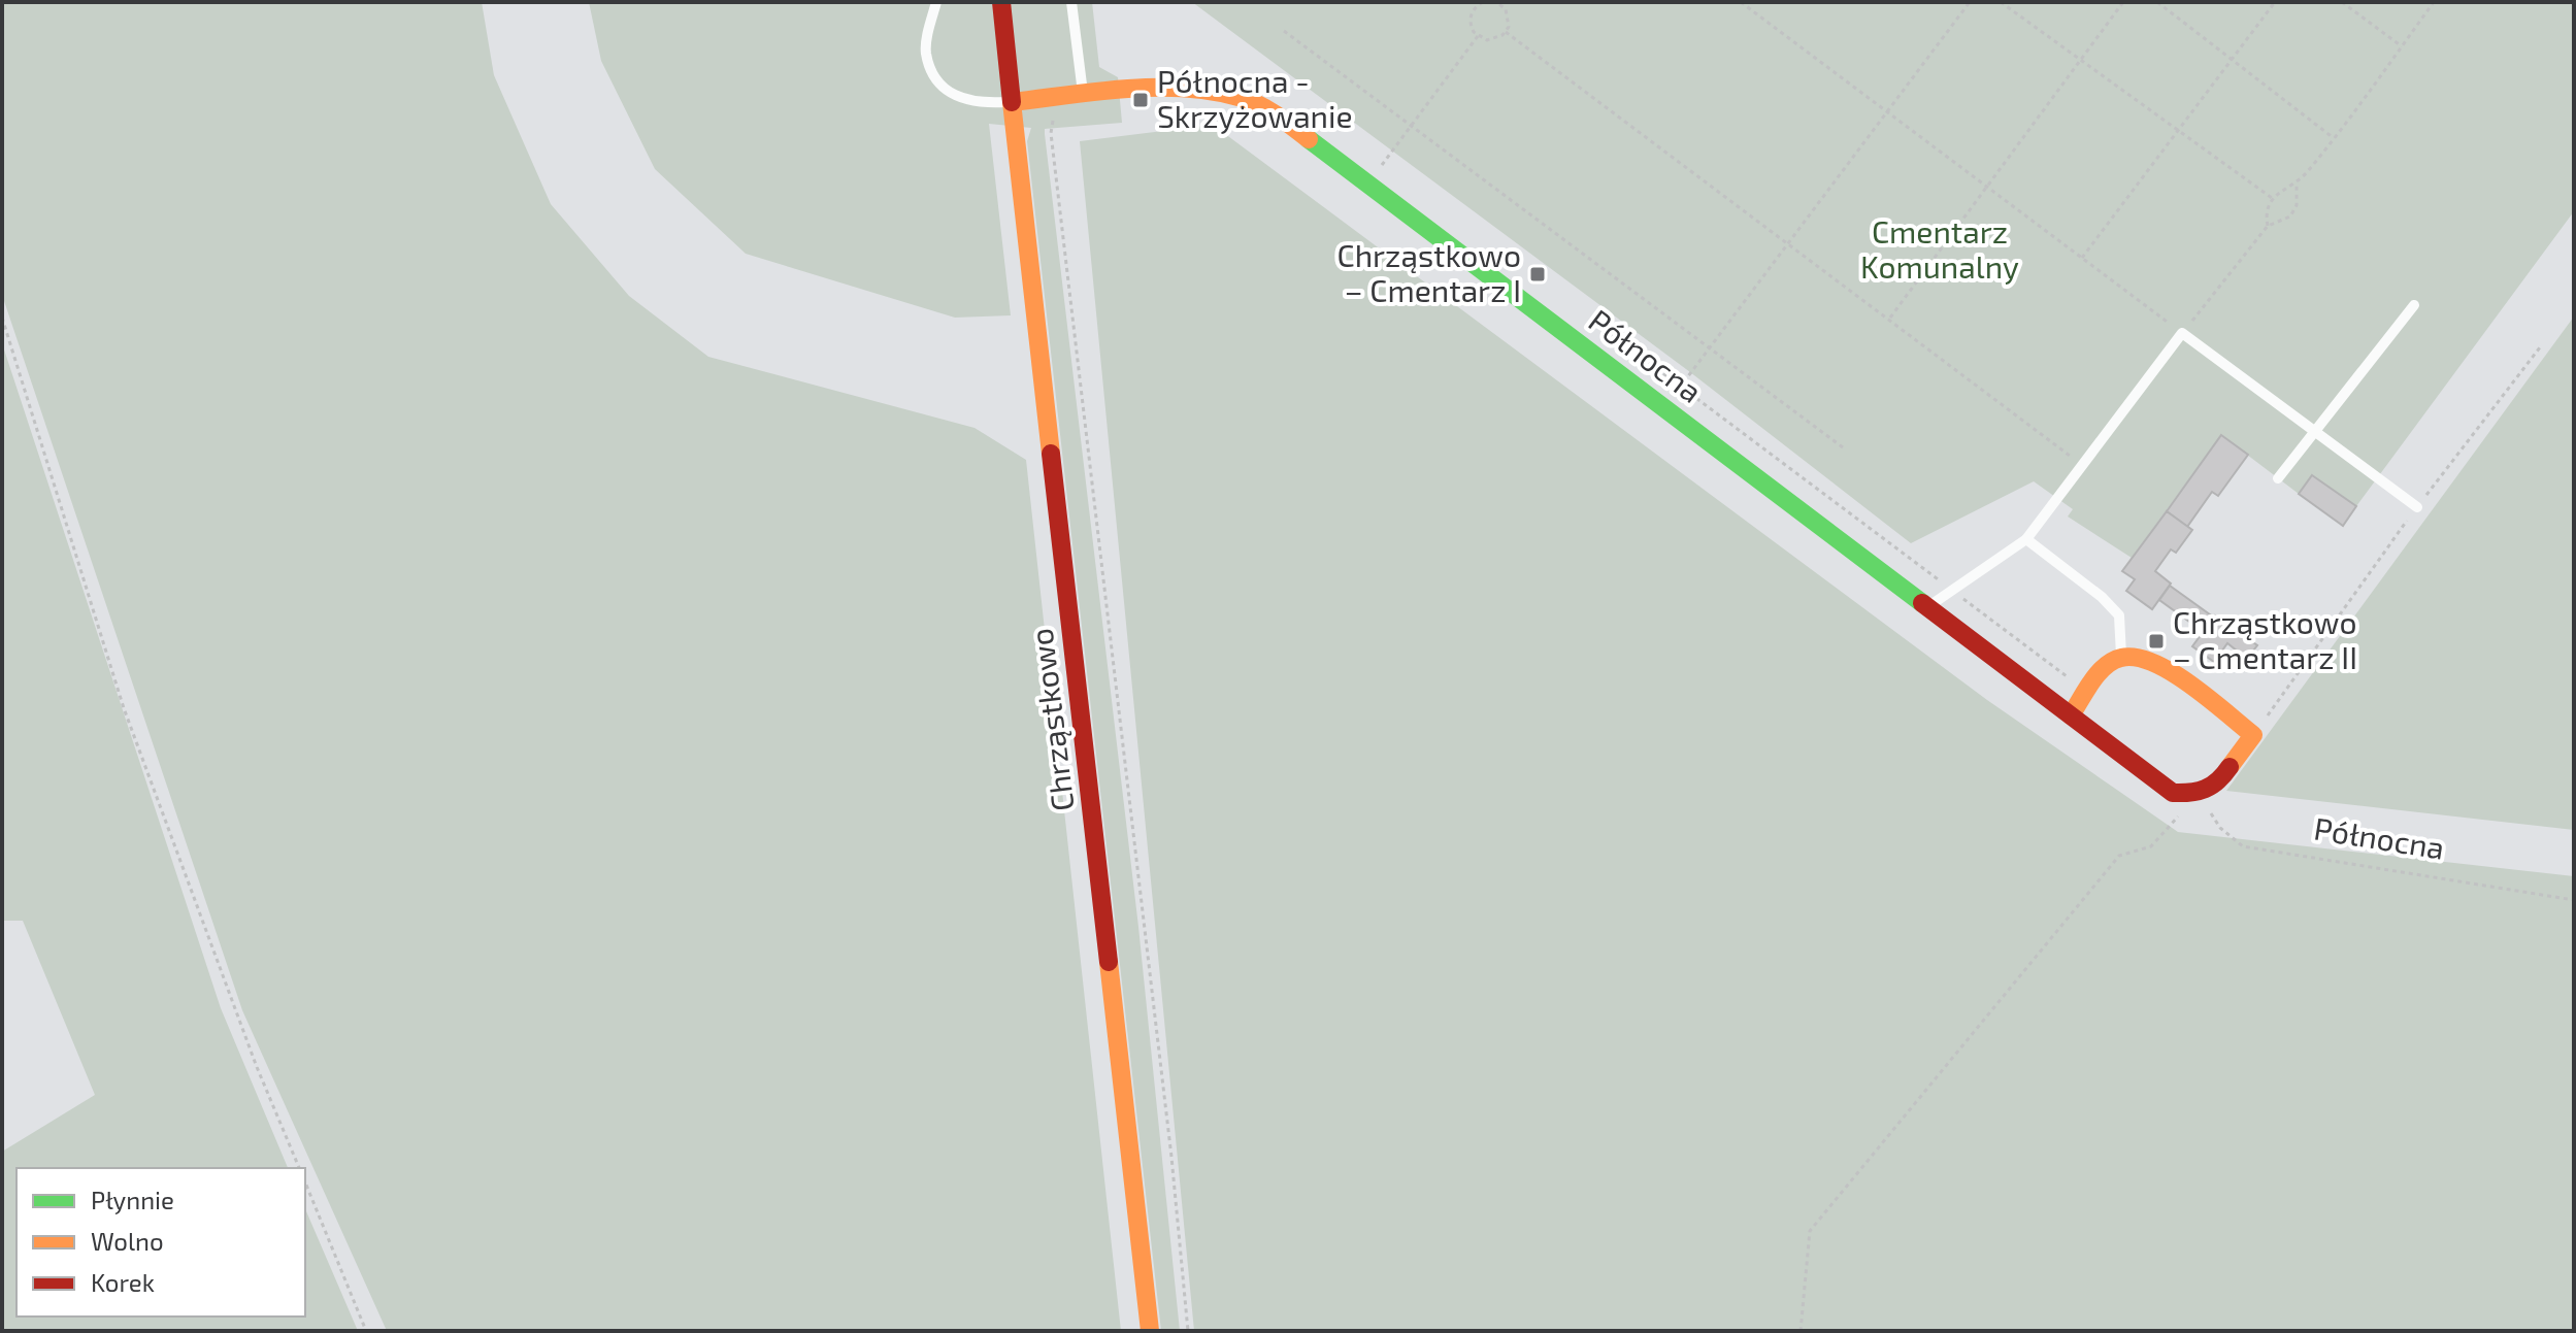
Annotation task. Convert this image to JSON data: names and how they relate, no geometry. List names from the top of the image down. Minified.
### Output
{"streets":{"main road":["Północna","Chrząstkowo"]},"crossings":[["Północna","Chrząstkowo"]],"parks":["Cmentarz Komunalny"],"places":{"transit":["Północna - Skrzyżowanie","Chrząstkowo – Cmentarz I","Chrząstkowo – Cmentarz II"]},"legend":["Płynnie","Wolno","Korek"]}
